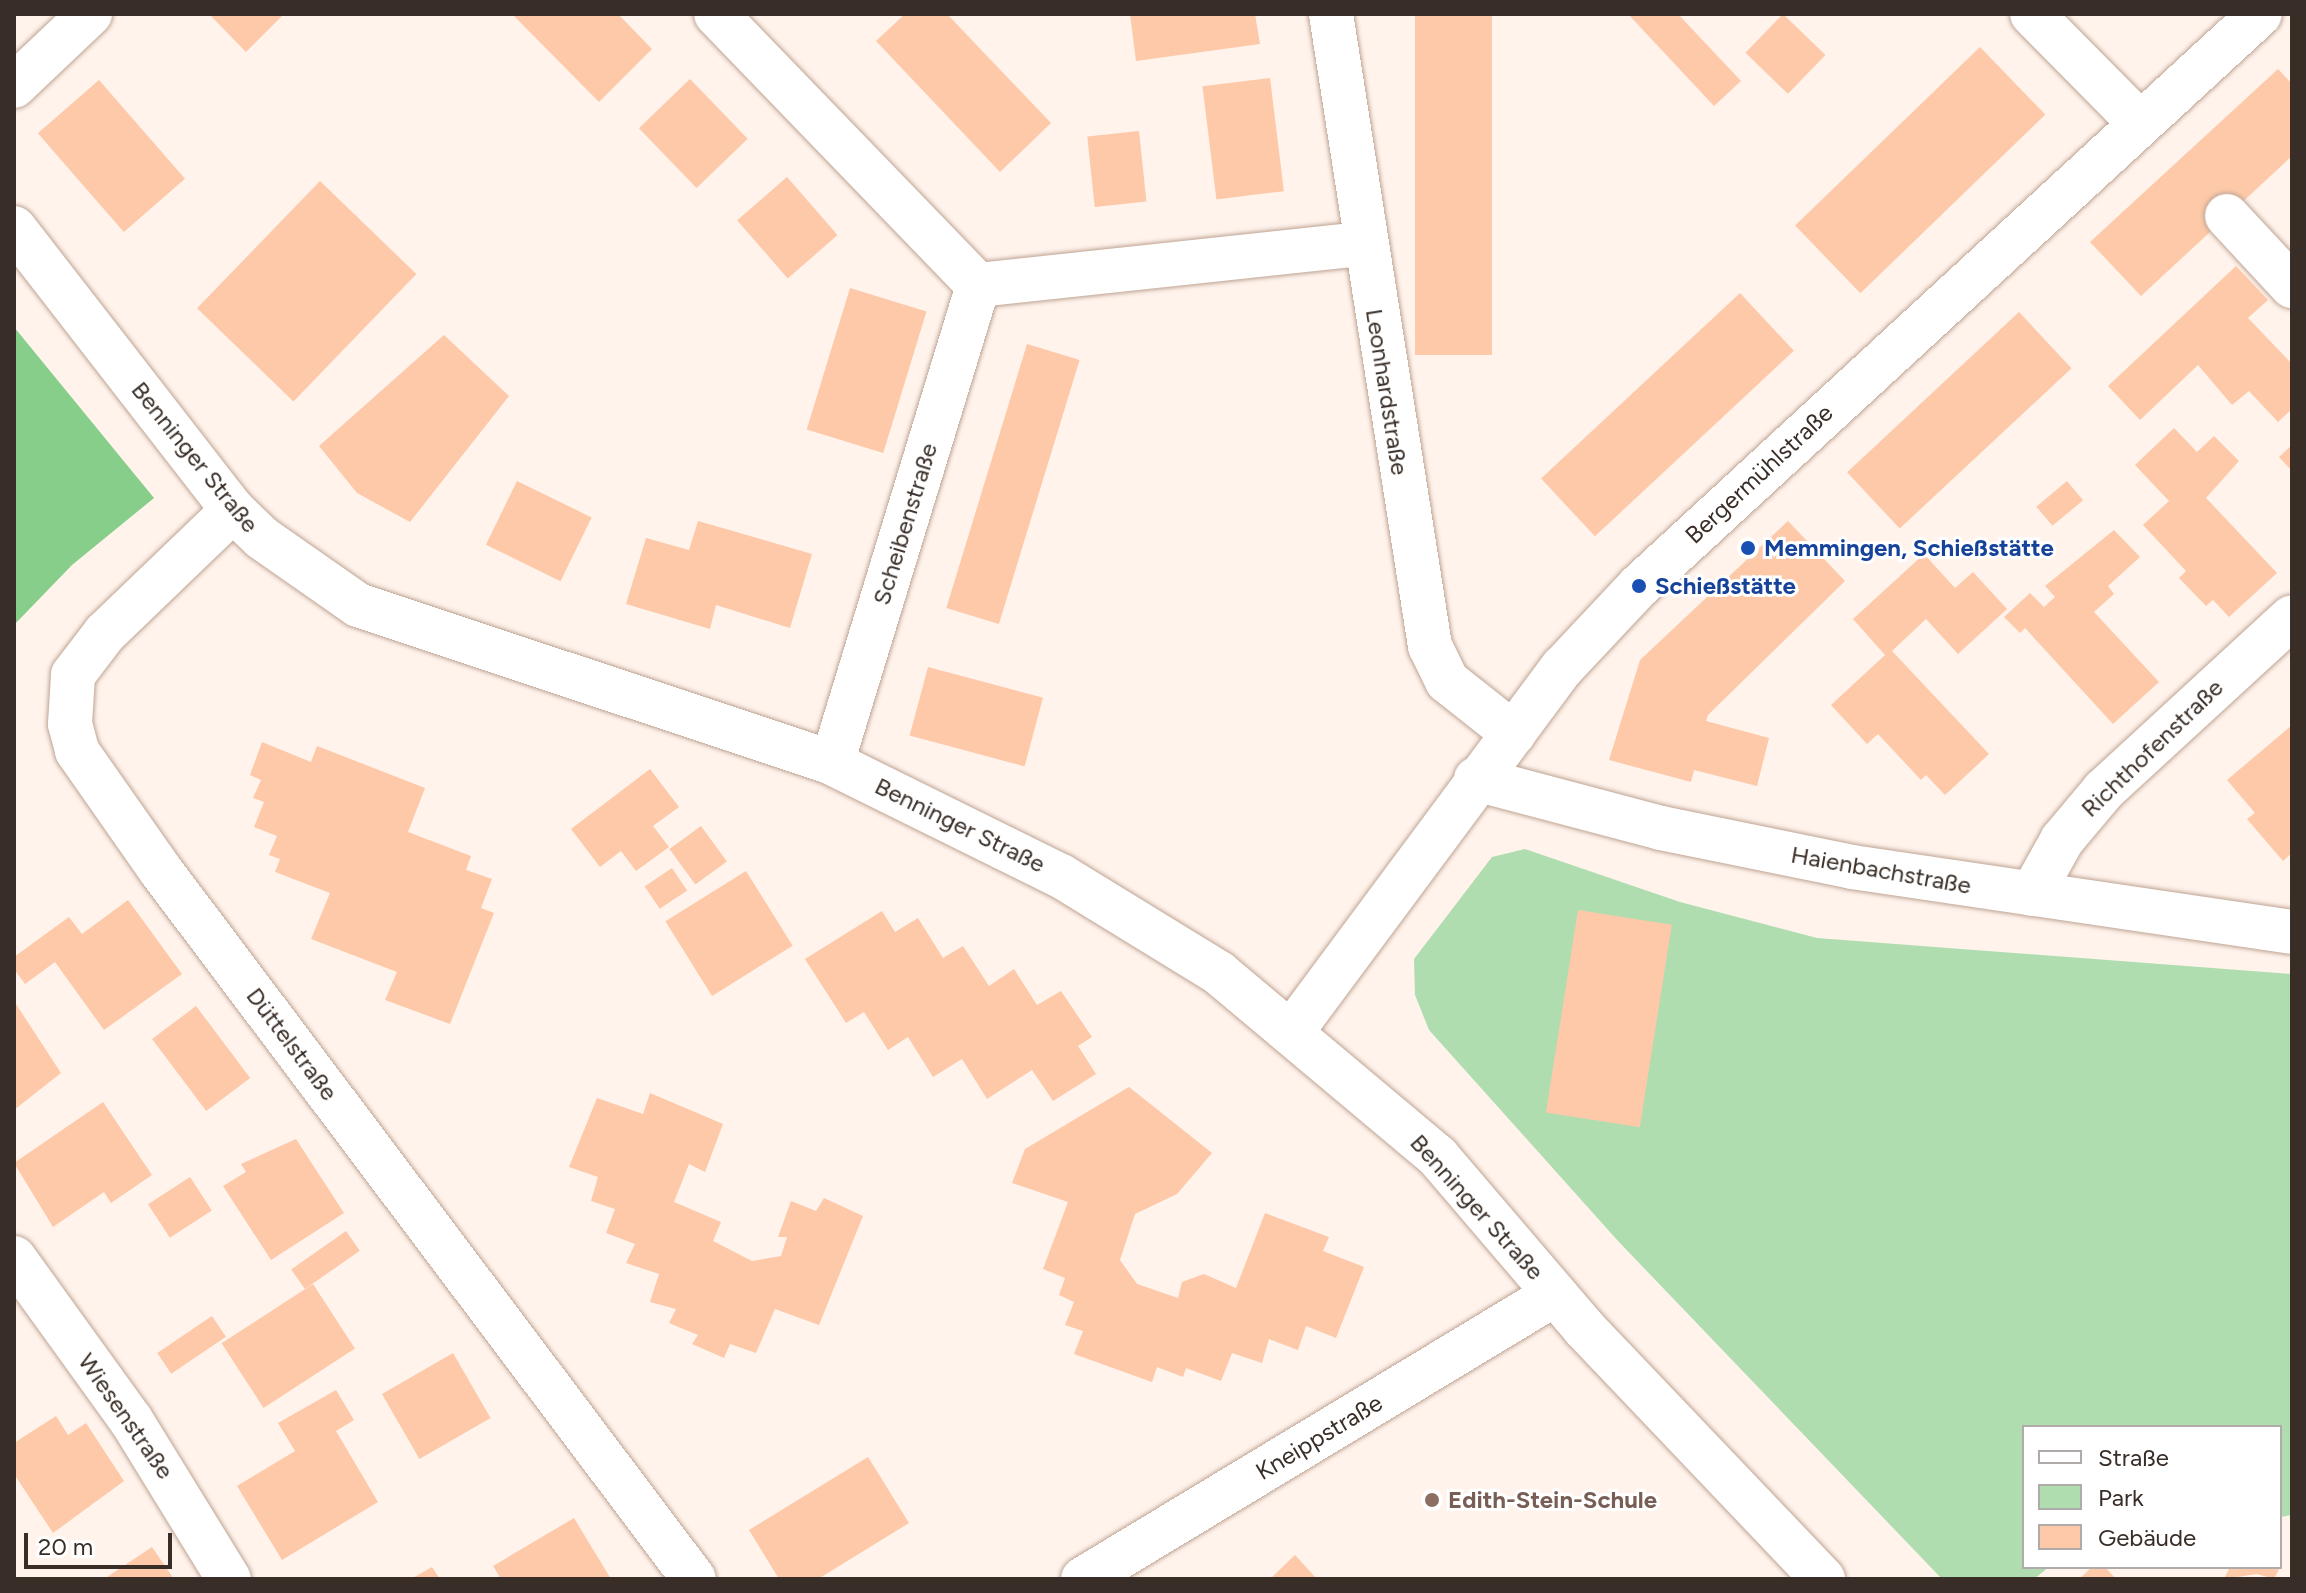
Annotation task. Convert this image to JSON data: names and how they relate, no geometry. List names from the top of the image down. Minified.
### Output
{"streets":{"street":["Leonhardstraße","Benninger Straße","Bergermühlstraße","Scheibenstraße","Richthofenstraße","Haienbachstraße","Düttelstraße","Wiesenstraße","Kneippstraße"]},"crossings":[["Leonhardstraße","Bergermühlstraße"],["Benninger Straße","Bergermühlstraße"],["Benninger Straße","Scheibenstraße"],["Benninger Straße","Düttelstraße"],["Benninger Straße","Kneippstraße"],["Bergermühlstraße","Haienbachstraße"],["Richthofenstraße","Haienbachstraße"]],"places":["Memmingen, Schießstätte","Schießstätte","Edith-Stein-Schule"],"legend":["Straße","Park","Gebäude"],"scale_bar":"20 m"}
